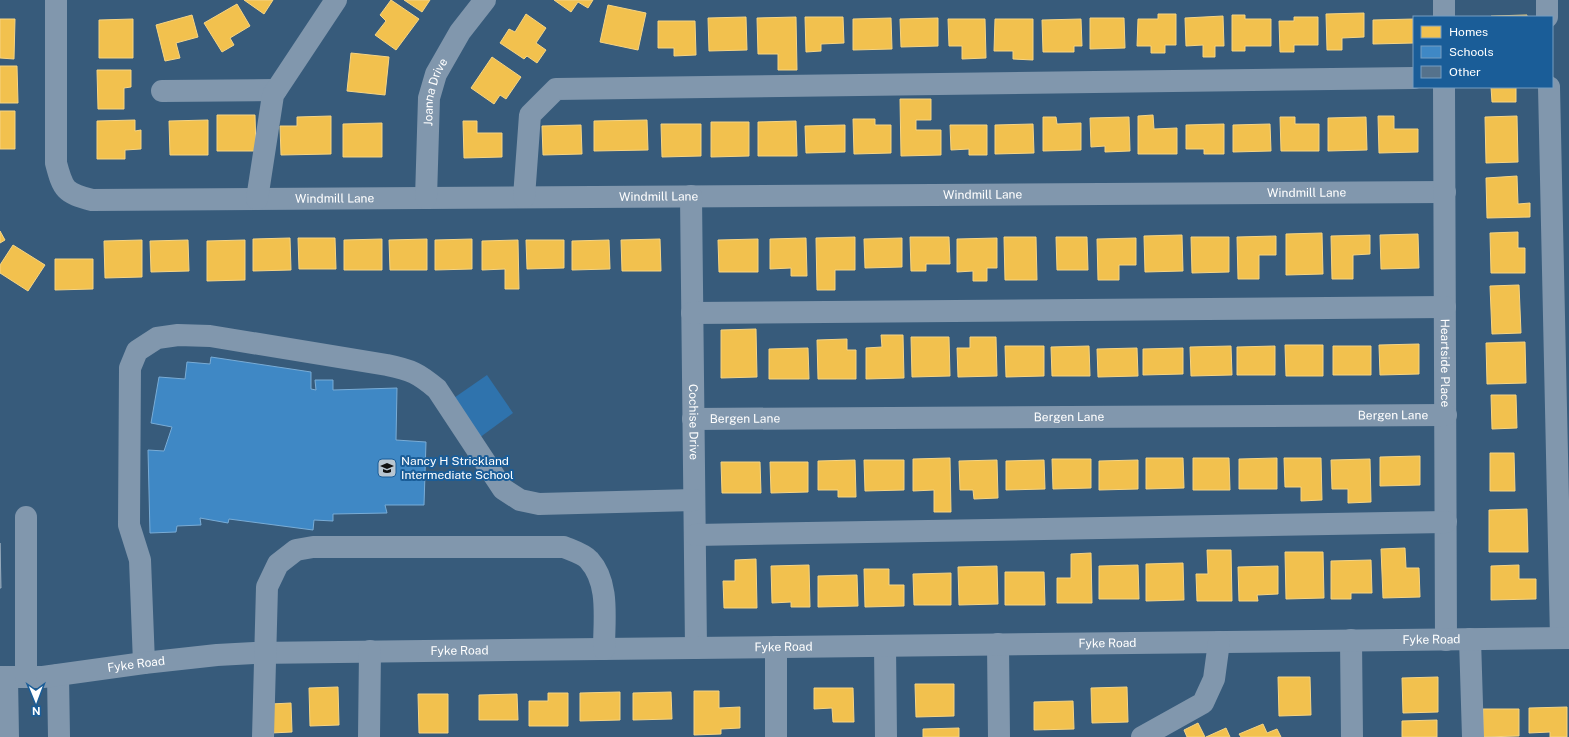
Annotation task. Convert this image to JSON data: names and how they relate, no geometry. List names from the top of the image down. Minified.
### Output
{"streets":{"street":["Joanna Drive","Windmill Lane","Heartside Place","Bergen Lane","Cochise Drive","Fyke Road"]},"crossings":[["Joanna Drive","Windmill Lane"],["Windmill Lane","Heartside Place"],["Windmill Lane","Cochise Drive"],["Heartside Place","Bergen Lane"],["Heartside Place","Fyke Road"],["Bergen Lane","Cochise Drive"],["Cochise Drive","Fyke Road"]],"places":{"school or university":["Nancy H Strickland Intermediate School"]},"legend":["Homes","Schools","Other"],"north":"bottom"}
